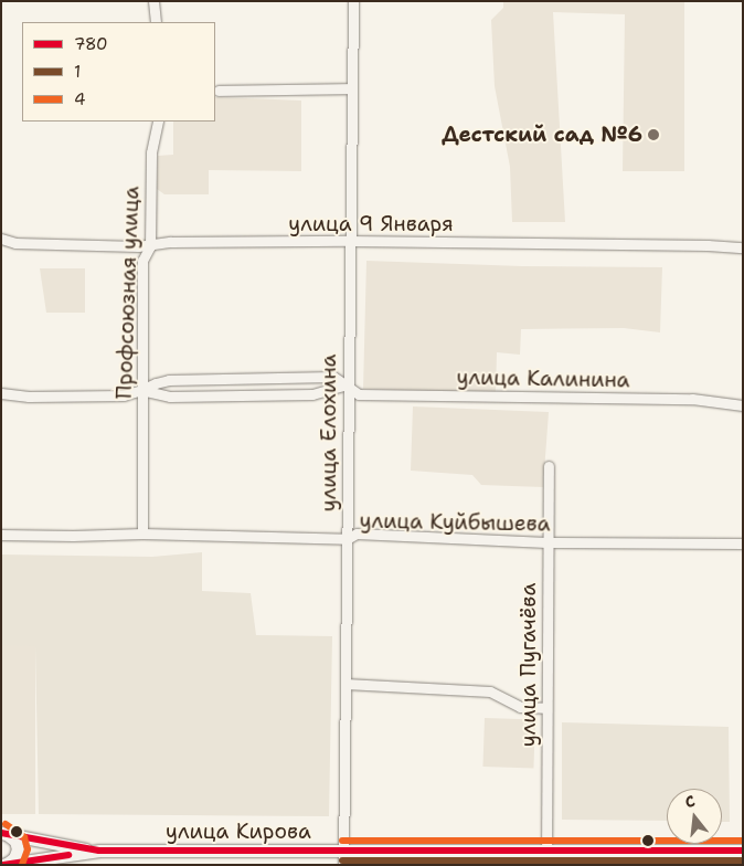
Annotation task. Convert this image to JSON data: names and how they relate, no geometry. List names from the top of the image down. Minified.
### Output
{"streets":{"main road":["улица Кирова"],"street":["улица 9 Января","Профсоюзная улица","улица Калинина","улица Елохина","улица Куйбышева","улица Пугачёва"]},"crossings":[["улица 9 Января","Профсоюзная улица"],["улица 9 Января","улица Елохина"],["Профсоюзная улица","улица Калинина"],["Профсоюзная улица","улица Куйбышева"],["улица Калинина","улица Елохина"],["улица Елохина","улица Куйбышева"],["улица Елохина","улица Кирова"],["улица Куйбышева","улица Пугачёва"],["улица Пугачёва","улица Кирова"]],"places":["Дестский сад №6"],"lines":["transit line 4","transit line 780","transit line 1"],"legend":["780","1","4"],"north":"top"}
